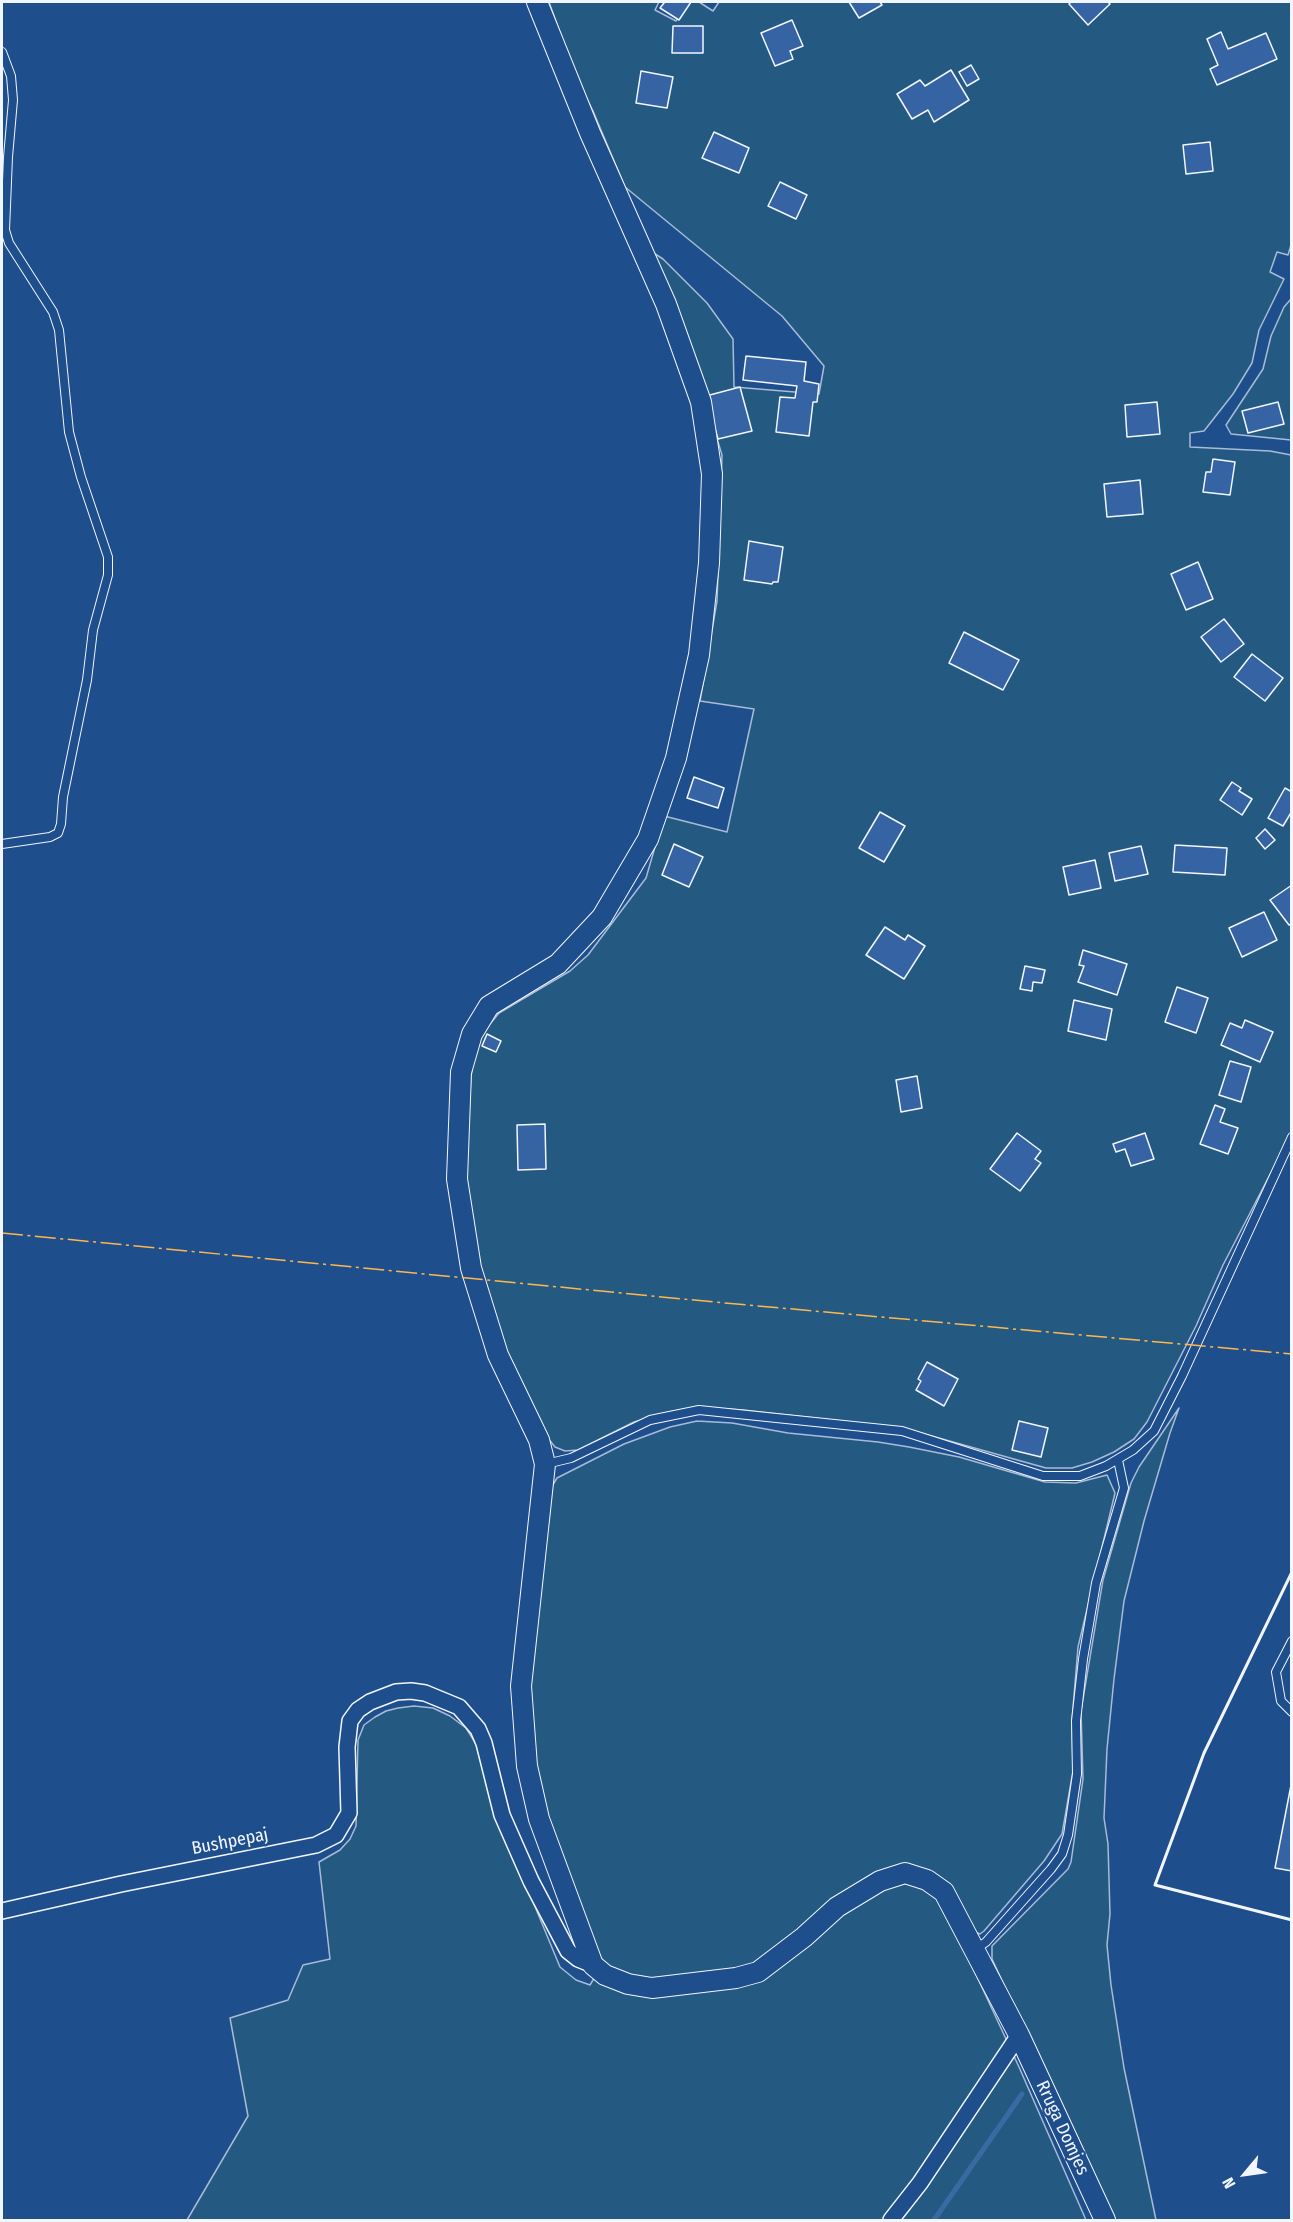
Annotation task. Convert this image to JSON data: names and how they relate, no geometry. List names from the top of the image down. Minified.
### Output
{"streets":{"street":["Bushpepaj","Rruga Domjes"]},"crossings":[["Bushpepaj","Rruga Domjes"]],"north":"bottom left"}
